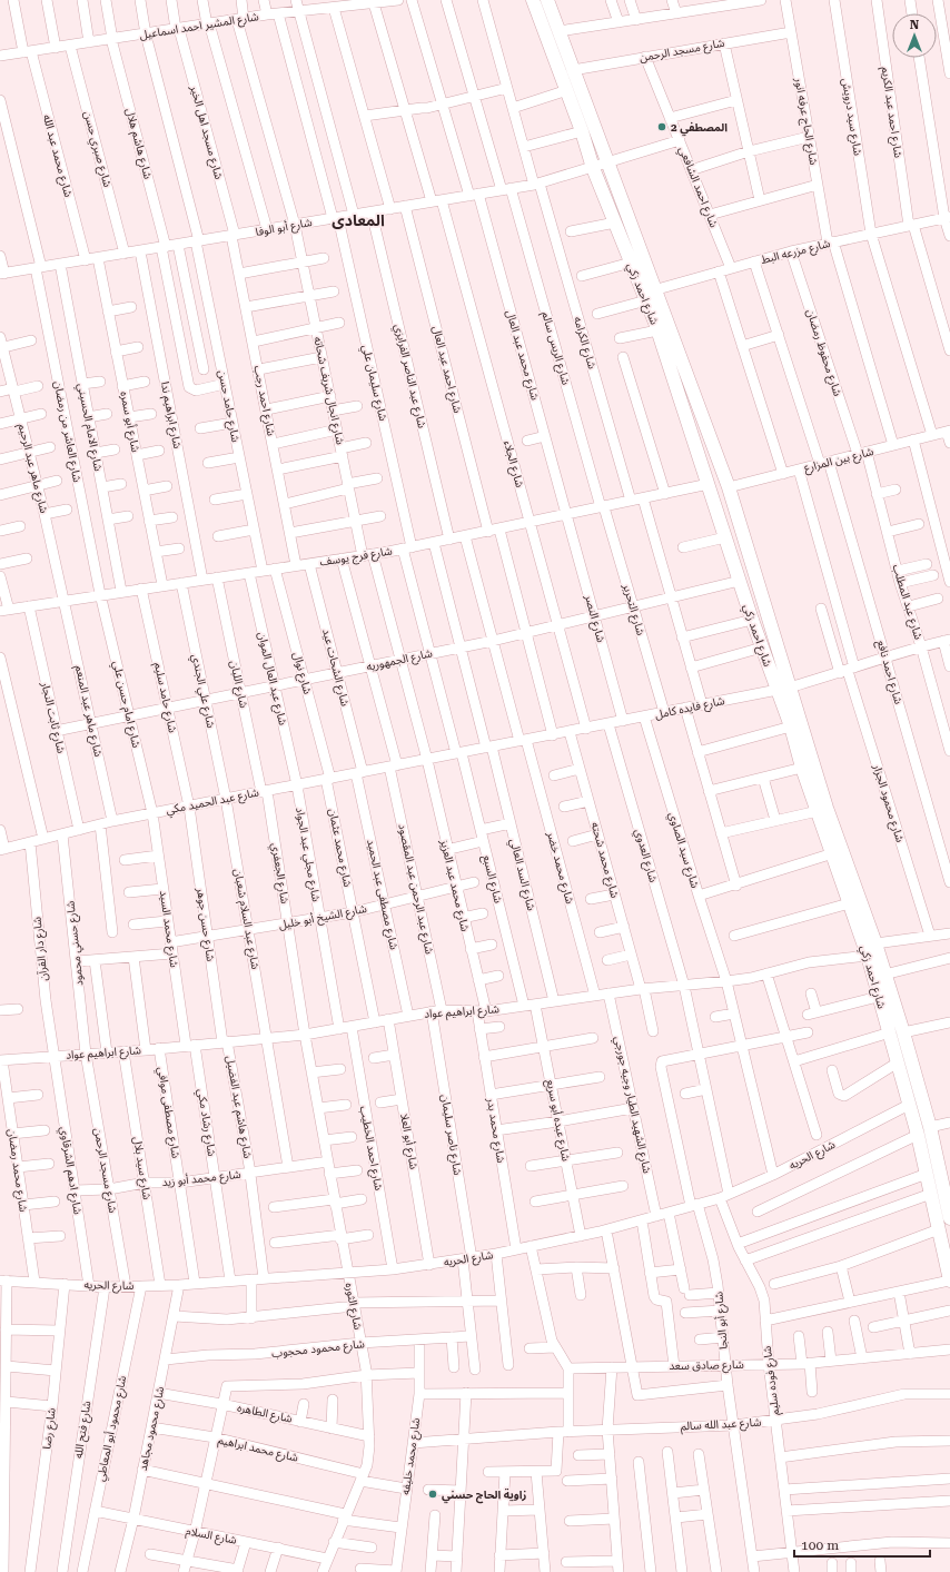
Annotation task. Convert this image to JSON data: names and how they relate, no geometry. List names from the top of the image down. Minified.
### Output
{"streets":{"street":["شارع المشير احمد اسماعيل","شارع مسجد الرحمن","شارع احمد عبد الكريم","شارع سيد درويش","شارع الحاج عرفه انور","شارع مسجد اهل الخير","شارع هاشم هلال","شارع صبري حسن","شارع محمد عبد الله","شارع احمد الشافعي","شارع أبو الوفا","شارع مزرعه البط","شارع احمد زكي","شارع الكرامه","شارع الريس سالم","شارع محفوظ رمضان","شارع محمد عبد العال","شارع احمد عبد العال","شارع عبد الناصر الفرايزي","شارع سليمان علي","شارع انجال شريف شحاته","شارع احمد رجب","شارع حامد حسن","شارع ابراهيم ندا","شارع أبو سمره","شارع الامام الحسيني","شارع العاشر من رمضان","شارع بين المزارع","شارع الجلاء","شارع ماهر عبد الرحيم","شارع فرج يوسف","شارع عبد المطلب","شارع التحرير","شارع النصر","شارع الجمهوريه","شارع الشحات عيد","شارع احمد نافع","شارع نوال","شارع عبد العال الموان","شارع اللبان","شارع علي الجندي","شارع حامد سليم","شارع امام حسن علي","شارع فايده كامل","شارع ماهر عبد المنعم","شارع ثابت النجار","شارع عبد الحميد مكي","شارع محمود الجزار","شارع محمد عثمان","شارع سيد الصاوي","شارع مجلي عبد الجواد","شارع العدوي","شارع محمد شحته","شارع محمد خضر","شارع الجعفري","شارع السد العالي","شارع السبع","شارع محمد عبد العزيز","شارع عبد الرحمن عبد المقصود","شارع مصطفى عبد الحميد","شارع الشيخ أبو خليل","شارع عبد السلام شعبان","شارع حسن جوهر","شارع محمد السيد","شارع حسني محمود","شارع دار القرآن","شارع ابراهيم عواد","شارع الشهيد الطيار وجيه جورجي","شارع هاشم عبد الفضيل","شارع مصطفى موافي","شارع عبده أبو سريع","شارع رشاد مكي","شارع محمد بدر","شارع ناصر سليمان","شارع أبو العلا","شارع احمد الخطيب","شارع الحريه","شارع سيد بلال","شارع محمد رمضان","شارع ادهم الشرقاوي","شارع محمد أبو زيد","شارع الثوره","شارع أبو النجا","شارع محمود محجوب","شارع صادق سعد","شارع فوده سليم","شارع الطاهره","شارع عبد الله سالم","شارع رضا","شارع محمود أبو المعاطي","شارع محمود مجاهد","شارع فتح الله","شارع محمد ابراهيم","شارع محمد خليفه","شارع السلام"]},"crossings":[["شارع المشير احمد اسماعيل","شارع مسجد اهل الخير"],["شارع المشير احمد اسماعيل","شارع هاشم هلال"],["شارع المشير احمد اسماعيل","شارع صبري حسن"],["شارع المشير احمد اسماعيل","شارع محمد عبد الله"],["شارع المشير احمد اسماعيل","شارع سليمان علي"],["شارع المشير احمد اسماعيل","شارع انجال شريف شحاته"],["شارع المشير احمد اسماعيل","شارع حامد حسن"],["شارع المشير احمد اسماعيل","شارع الجلاء"],["شارع مسجد الرحمن","شارع الحاج عرفه انور"],["شارع مسجد الرحمن","شارع احمد الشافعي"],["شارع مسجد الرحمن","شارع احمد زكي"],["شارع مسجد الرحمن","شارع حسني محمود"],["شارع مسجد الرحمن","شارع ابراهيم عواد"],["شارع مسجد الرحمن","شارع الحريه"],["شارع مسجد الرحمن","شارع محمد أبو زيد"],["شارع احمد عبد الكريم","شارع مزرعه البط"],["شارع سيد درويش","شارع مزرعه البط"],["شارع سيد درويش","شارع بين المزارع"],["شارع الحاج عرفه انور","شارع مزرعه البط"],["شارع الحاج عرفه انور","شارع بين المزارع"],["شارع مسجد اهل الخير","شارع أبو الوفا"],["شارع مسجد اهل الخير","شارع احمد رجب"],["شارع هاشم هلال","شارع أبو الوفا"],["شارع هاشم هلال","شارع حامد حسن"],["شارع صبري حسن","شارع أبو الوفا"],["شارع محمد عبد الله","شارع أبو الوفا"],["شارع احمد الشافعي","شارع أبو الوفا"],["شارع احمد الشافعي","شارع مزرعه البط"],["شارع أبو الوفا","شارع احمد زكي"],["شارع أبو الوفا","شارع الكرامه"],["شارع أبو الوفا","شارع الريس سالم"],["شارع أبو الوفا","شارع محمد عبد العال"],["شارع أبو الوفا","شارع احمد عبد العال"],["شارع أبو الوفا","شارع عبد الناصر الفرايزي"],["شارع أبو الوفا","شارع سليمان علي"],["شارع أبو الوفا","شارع انجال شريف شحاته"],["شارع أبو الوفا","شارع احمد رجب"],["شارع أبو الوفا","شارع حامد حسن"],["شارع أبو الوفا","شارع ابراهيم ندا"],["شارع أبو الوفا","شارع أبو سمره"],["شارع أبو الوفا","شارع الامام الحسيني"],["شارع أبو الوفا","شارع العاشر من رمضان"],["شارع أبو الوفا","شارع الجلاء"],["شارع مزرعه البط","شارع احمد زكي"],["شارع مزرعه البط","شارع محفوظ رمضان"],["شارع احمد زكي","شارع بين المزارع"],["شارع احمد زكي","شارع فرج يوسف"],["شارع احمد زكي","شارع الجمهوريه"],["شارع احمد زكي","شارع فايده كامل"],["شارع احمد زكي","شارع ابراهيم عواد"],["شارع احمد زكي","شارع الحريه"],["شارع الكرامه","شارع فرج يوسف"],["شارع الريس سالم","شارع فرج يوسف"],["شارع الريس سالم","شارع التحرير"],["شارع محفوظ رمضان","شارع بين المزارع"],["شارع محفوظ رمضان","شارع عبد المطلب"],["شارع محمد عبد العال","شارع فرج يوسف"],["شارع محمد عبد العال","شارع النصر"],["شارع احمد عبد العال","شارع فرج يوسف"],["شارع عبد الناصر الفرايزي","شارع فرج يوسف"],["شارع سليمان علي","شارع فرج يوسف"],["شارع سليمان علي","شارع الجمهوريه"],["شارع سليمان علي","شارع السبع"],["شارع انجال شريف شحاته","شارع فرج يوسف"],["شارع انجال شريف شحاته","شارع الجمهوريه"],["شارع انجال شريف شحاته","شارع محمد عبد العزيز"],["شارع احمد رجب","شارع فرج يوسف"],["شارع حامد حسن","شارع فرج يوسف"],["شارع ابراهيم ندا","شارع فرج يوسف"],["شارع أبو سمره","شارع فرج يوسف"],["شارع الامام الحسيني","شارع فرج يوسف"],["شارع العاشر من رمضان","شارع فرج يوسف"],["شارع العاشر من رمضان","شارع امام حسن علي"],["شارع بين المزارع","شارع عبد المطلب"],["شارع بين المزارع","شارع احمد نافع"],["شارع الجلاء","شارع فرج يوسف"],["شارع الجلاء","شارع الجمهوريه"],["شارع الجلاء","شارع فايده كامل"],["شارع ماهر عبد الرحيم","شارع فرج يوسف"],["شارع ماهر عبد الرحيم","شارع ماهر عبد المنعم"],["شارع فرج يوسف","شارع التحرير"],["شارع فرج يوسف","شارع النصر"],["شارع فرج يوسف","شارع الشحات عيد"],["شارع فرج يوسف","شارع نوال"],["شارع فرج يوسف","شارع عبد العال الموان"],["شارع فرج يوسف","شارع اللبان"],["شارع فرج يوسف","شارع علي الجندي"],["شارع فرج يوسف","شارع حامد سليم"],["شارع فرج يوسف","شارع امام حسن علي"],["شارع فرج يوسف","شارع ماهر عبد المنعم"],["شارع فرج يوسف","شارع ثابت النجار"],["شارع فرج يوسف","شارع محمد خضر"],["شارع فرج يوسف","شارع السد العالي"],["شارع فرج يوسف","شارع عبد الرحمن عبد المقصود"],["شارع عبد المطلب","شارع فايده كامل"],["شارع التحرير","شارع الجمهوريه"],["شارع التحرير","شارع فايده كامل"],["شارع النصر","شارع الجمهوريه"],["شارع النصر","شارع فايده كامل"],["شارع الجمهوريه","شارع الشحات عيد"],["شارع الجمهوريه","شارع نوال"],["شارع الجمهوريه","شارع عبد العال الموان"],["شارع الجمهوريه","شارع اللبان"],["شارع الجمهوريه","شارع علي الجندي"],["شارع الجمهوريه","شارع حامد سليم"],["شارع الجمهوريه","شارع امام حسن علي"],["شارع الجمهوريه","شارع ماهر عبد المنعم"],["شارع الجمهوريه","شارع ثابت النجار"],["شارع الجمهوريه","شارع محمد خضر"],["شارع الجمهوريه","شارع السد العالي"],["شارع الجمهوريه","شارع السبع"],["شارع الجمهوريه","شارع محمد عبد العزيز"],["شارع الجمهوريه","شارع عبد الرحمن عبد المقصود"],["شارع الشحات عيد","شارع عبد الحميد مكي"],["شارع الشحات عيد","شارع مصطفى عبد الحميد"],["شارع احمد نافع","شارع فايده كامل"],["شارع نوال","شارع عبد الحميد مكي"],["شارع نوال","شارع محمد عثمان"],["شارع عبد العال الموان","شارع عبد الحميد مكي"],["شارع عبد العال الموان","شارع مجلي عبد الجواد"],["شارع اللبان","شارع عبد الحميد مكي"],["شارع اللبان","شارع الجعفري"],["شارع علي الجندي","شارع عبد الحميد مكي"],["شارع علي الجندي","شارع عبد السلام شعبان"],["شارع حامد سليم","شارع عبد الحميد مكي"],["شارع حامد سليم","شارع حسن جوهر"],["شارع امام حسن علي","شارع عبد الحميد مكي"],["شارع امام حسن علي","شارع محمد السيد"],["شارع فايده كامل","شارع عبد الحميد مكي"],["شارع فايده كامل","شارع محمود الجزار"],["شارع فايده كامل","شارع سيد الصاوي"],["شارع فايده كامل","شارع العدوي"],["شارع فايده كامل","شارع محمد شحته"],["شارع فايده كامل","شارع محمد خضر"],["شارع فايده كامل","شارع السد العالي"],["شارع فايده كامل","شارع السبع"],["شارع فايده كامل","شارع محمد عبد العزيز"],["شارع ماهر عبد المنعم","شارع عبد الحميد مكي"],["شارع ثابت النجار","شارع عبد الحميد مكي"],["شارع عبد الحميد مكي","شارع محمد عثمان"],["شارع عبد الحميد مكي","شارع مجلي عبد الجواد"],["شارع عبد الحميد مكي","شارع الجعفري"],["شارع عبد الحميد مكي","شارع محمد عبد العزيز"],["شارع عبد الحميد مكي","شارع عبد الرحمن عبد المقصود"],["شارع عبد الحميد مكي","شارع مصطفى عبد الحميد"],["شارع عبد الحميد مكي","شارع عبد السلام شعبان"],["شارع عبد الحميد مكي","شارع حسن جوهر"],["شارع عبد الحميد مكي","شارع محمد السيد"],["شارع عبد الحميد مكي","شارع حسني محمود"],["شارع عبد الحميد مكي","شارع دار القرآن"],["شارع محمد عثمان","شارع الشيخ أبو خليل"],["شارع محمد عثمان","شارع ابراهيم عواد"],["شارع سيد الصاوي","شارع ابراهيم عواد"],["شارع سيد الصاوي","شارع الحريه"],["شارع مجلي عبد الجواد","شارع الشيخ أبو خليل"],["شارع مجلي عبد الجواد","شارع ابراهيم عواد"],["شارع العدوي","شارع ابراهيم عواد"],["شارع العدوي","شارع أبو النجا"],["شارع العدوي","شارع فوده سليم"],["شارع محمد شحته","شارع ابراهيم عواد"],["شارع محمد خضر","شارع ابراهيم عواد"],["شارع الجعفري","شارع الشيخ أبو خليل"],["شارع الجعفري","شارع ابراهيم عواد"],["شارع الجعفري","شارع الثوره"],["شارع السد العالي","شارع ابراهيم عواد"],["شارع السبع","شارع ابراهيم عواد"],["شارع محمد عبد العزيز","شارع الشيخ أبو خليل"],["شارع محمد عبد العزيز","شارع ابراهيم عواد"],["شارع محمد عبد العزيز","شارع محمد بدر"],["شارع عبد الرحمن عبد المقصود","شارع الشيخ أبو خليل"],["شارع عبد الرحمن عبد المقصود","شارع ابراهيم عواد"],["شارع عبد الرحمن عبد المقصود","شارع ناصر سليمان"],["شارع مصطفى عبد الحميد","شارع الشيخ أبو خليل"],["شارع مصطفى عبد الحميد","شارع ابراهيم عواد"],["شارع الشيخ أبو خليل","شارع عبد السلام شعبان"],["شارع الشيخ أبو خليل","شارع حسن جوهر"],["شارع الشيخ أبو خليل","شارع محمد السيد"],["شارع عبد السلام شعبان","شارع ابراهيم عواد"],["شارع عبد السلام شعبان","شارع محمد أبو زيد"],["شارع حسن جوهر","شارع ابراهيم عواد"],["شارع حسن جوهر","شارع هاشم عبد الفضيل"],["شارع محمد السيد","شارع ابراهيم عواد"],["شارع محمد السيد","شارع رشاد مكي"],["شارع حسني محمود","شارع ابراهيم عواد"],["شارع دار القرآن","شارع ابراهيم عواد"],["شارع دار القرآن","شارع ادهم الشرقاوي"],["شارع ابراهيم عواد","شارع الشهيد الطيار وجيه جورجي"],["شارع ابراهيم عواد","شارع هاشم عبد الفضيل"],["شارع ابراهيم عواد","شارع مصطفى موافي"],["شارع ابراهيم عواد","شارع عبده أبو سريع"],["شارع ابراهيم عواد","شارع رشاد مكي"],["شارع ابراهيم عواد","شارع محمد بدر"],["شارع ابراهيم عواد","شارع ناصر سليمان"],["شارع ابراهيم عواد","شارع أبو العلا"],["شارع ابراهيم عواد","شارع احمد الخطيب"],["شارع ابراهيم عواد","شارع سيد بلال"],["شارع ابراهيم عواد","شارع محمد رمضان"],["شارع ابراهيم عواد","شارع ادهم الشرقاوي"],["شارع ابراهيم عواد","شارع الثوره"],["شارع الشهيد الطيار وجيه جورجي","شارع الحريه"],["شارع هاشم عبد الفضيل","شارع الحريه"],["شارع هاشم عبد الفضيل","شارع محمد أبو زيد"],["شارع مصطفى موافي","شارع الحريه"],["شارع مصطفى موافي","شارع محمد أبو زيد"],["شارع عبده أبو سريع","شارع الحريه"],["شارع رشاد مكي","شارع الحريه"],["شارع رشاد مكي","شارع محمد أبو زيد"],["شارع محمد بدر","شارع الحريه"],["شارع ناصر سليمان","شارع الحريه"],["شارع ناصر سليمان","شارع محمود محجوب"],["شارع أبو العلا","شارع الحريه"],["شارع احمد الخطيب","شارع الحريه"],["شارع الحريه","شارع سيد بلال"],["شارع الحريه","شارع محمد رمضان"],["شارع الحريه","شارع ادهم الشرقاوي"],["شارع الحريه","شارع الثوره"],["شارع الحريه","شارع أبو النجا"],["شارع الحريه","شارع فوده سليم"],["شارع الحريه","شارع رضا"],["شارع الحريه","شارع محمود أبو المعاطي"],["شارع الحريه","شارع محمود مجاهد"],["شارع الحريه","شارع فتح الله"],["شارع سيد بلال","شارع محمد أبو زيد"],["شارع ادهم الشرقاوي","شارع محمد أبو زيد"],["شارع محمد أبو زيد","شارع الثوره"],["شارع الثوره","شارع محمود محجوب"],["شارع الثوره","شارع الطاهره"],["شارع الثوره","شارع محمد ابراهيم"],["شارع الثوره","شارع السلام"],["شارع أبو النجا","شارع صادق سعد"],["شارع أبو النجا","شارع عبد الله سالم"],["شارع محمود محجوب","شارع محمود مجاهد"],["شارع محمود محجوب","شارع محمد خليفه"],["شارع صادق سعد","شارع فوده سليم"],["شارع فوده سليم","شارع عبد الله سالم"],["شارع الطاهره","شارع محمود مجاهد"],["شارع عبد الله سالم","شارع محمد خليفه"],["شارع محمود أبو المعاطي","شارع السلام"],["شارع محمود مجاهد","شارع محمد ابراهيم"],["شارع محمود مجاهد","شارع السلام"],["شارع محمد ابراهيم","شارع محمد خليفه"]],"districts":["المعادى"],"places":["المصطفي 2","زاوية الحاج حسني"],"scale_bar":"100 m","north":"top"}
